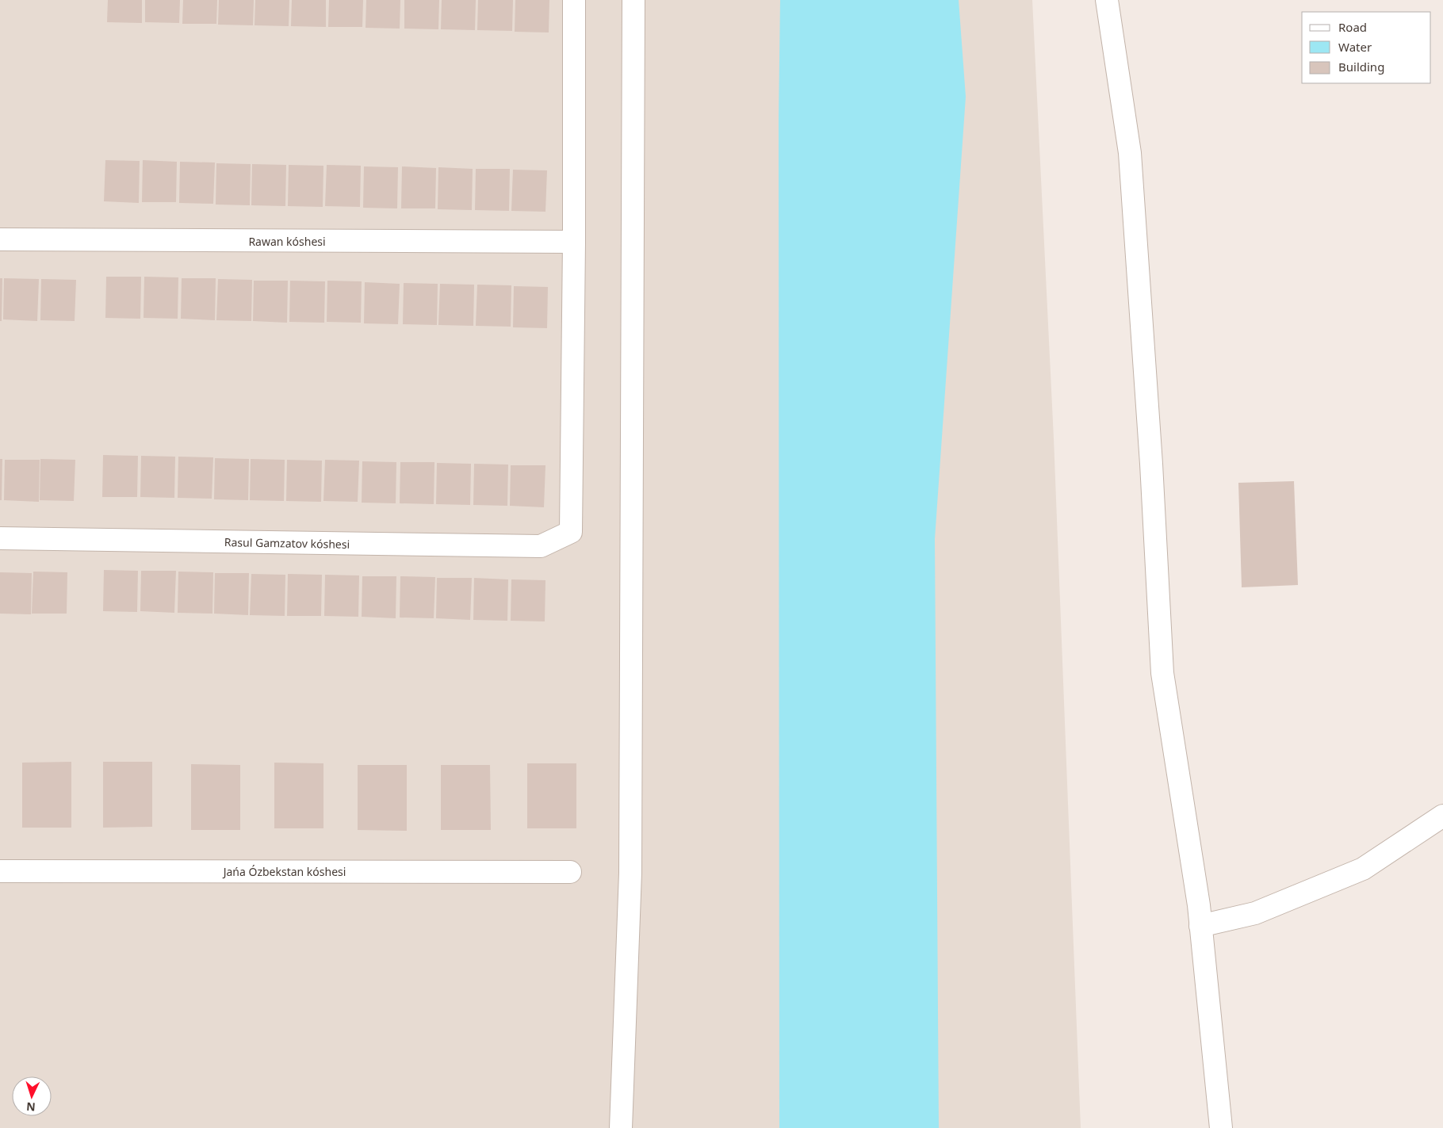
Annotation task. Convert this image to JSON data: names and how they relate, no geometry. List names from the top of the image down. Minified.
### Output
{"streets":{"street":["Rawan kóshesi","Rasul Gamzatov kóshesi","Jańa Ózbekstan kóshesi"]},"crossings":[["Rawan kóshesi","Rasul Gamzatov kóshesi"]],"legend":["Road","Water","Building"],"north":"bottom"}
